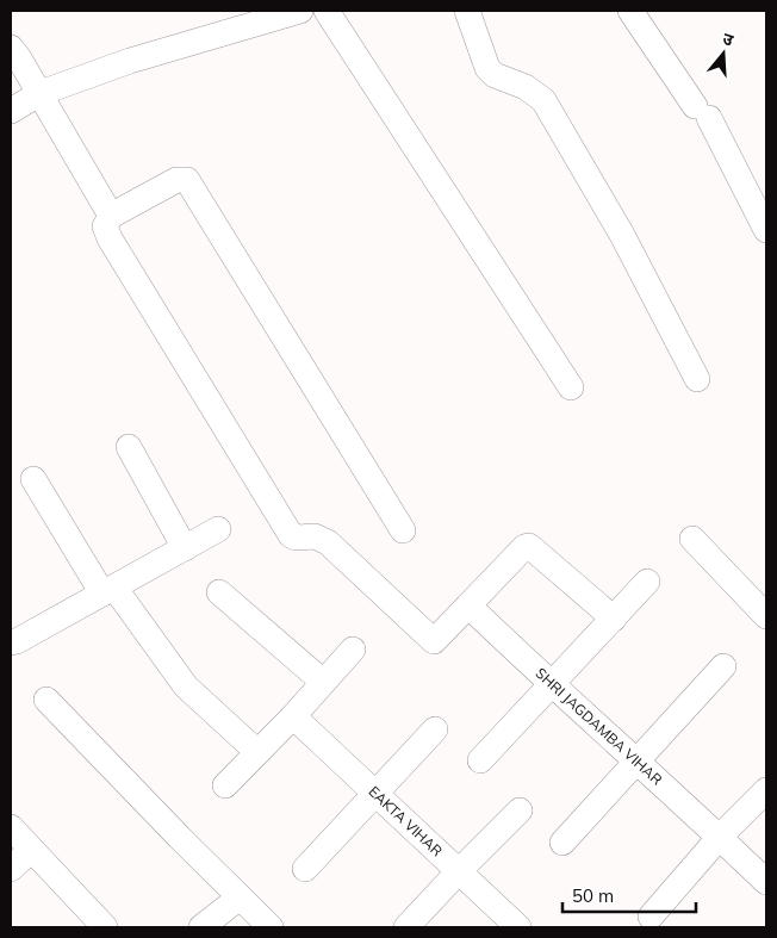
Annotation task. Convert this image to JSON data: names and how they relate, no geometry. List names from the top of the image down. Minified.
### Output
{"streets":{"street":["SHRI JAGDAMBA VIHAR","EAKTA VIHAR"]},"scale_bar":"50 m","north":"top"}
